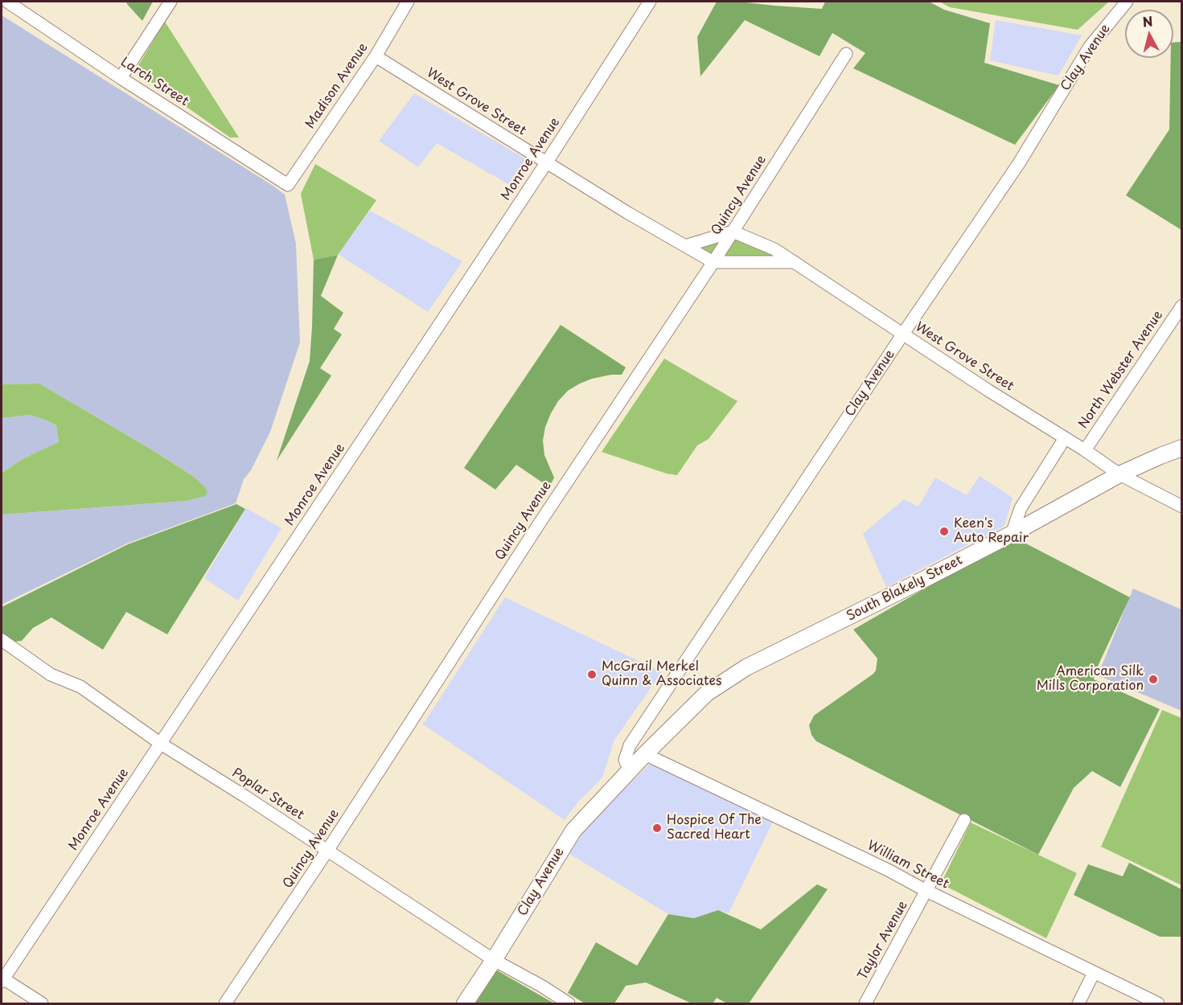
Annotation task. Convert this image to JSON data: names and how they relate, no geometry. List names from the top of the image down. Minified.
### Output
{"streets":{"main road":["Clay Avenue","South Blakely Street"],"street":["Larch Street","Madison Avenue","West Grove Street","Monroe Avenue","Quincy Avenue","North Webster Avenue","Poplar Street","William Street","Taylor Avenue"]},"crossings":[["Clay Avenue","West Grove Street"],["Clay Avenue","South Blakely Street"],["Clay Avenue","Poplar Street"],["Clay Avenue","William Street"],["Larch Street","Madison Avenue"],["Madison Avenue","West Grove Street"],["West Grove Street","Monroe Avenue"],["West Grove Street","Quincy Avenue"],["West Grove Street","North Webster Avenue"],["West Grove Street","South Blakely Street"],["Monroe Avenue","Poplar Street"],["Quincy Avenue","Poplar Street"],["North Webster Avenue","South Blakely Street"],["South Blakely Street","William Street"],["William Street","Taylor Avenue"]],"places":["Keen's Auto Repair","McGrail Merkel Quinn & Associates","American Silk Mills Corporation","Hospice Of The Sacred Heart"],"north":"top"}
